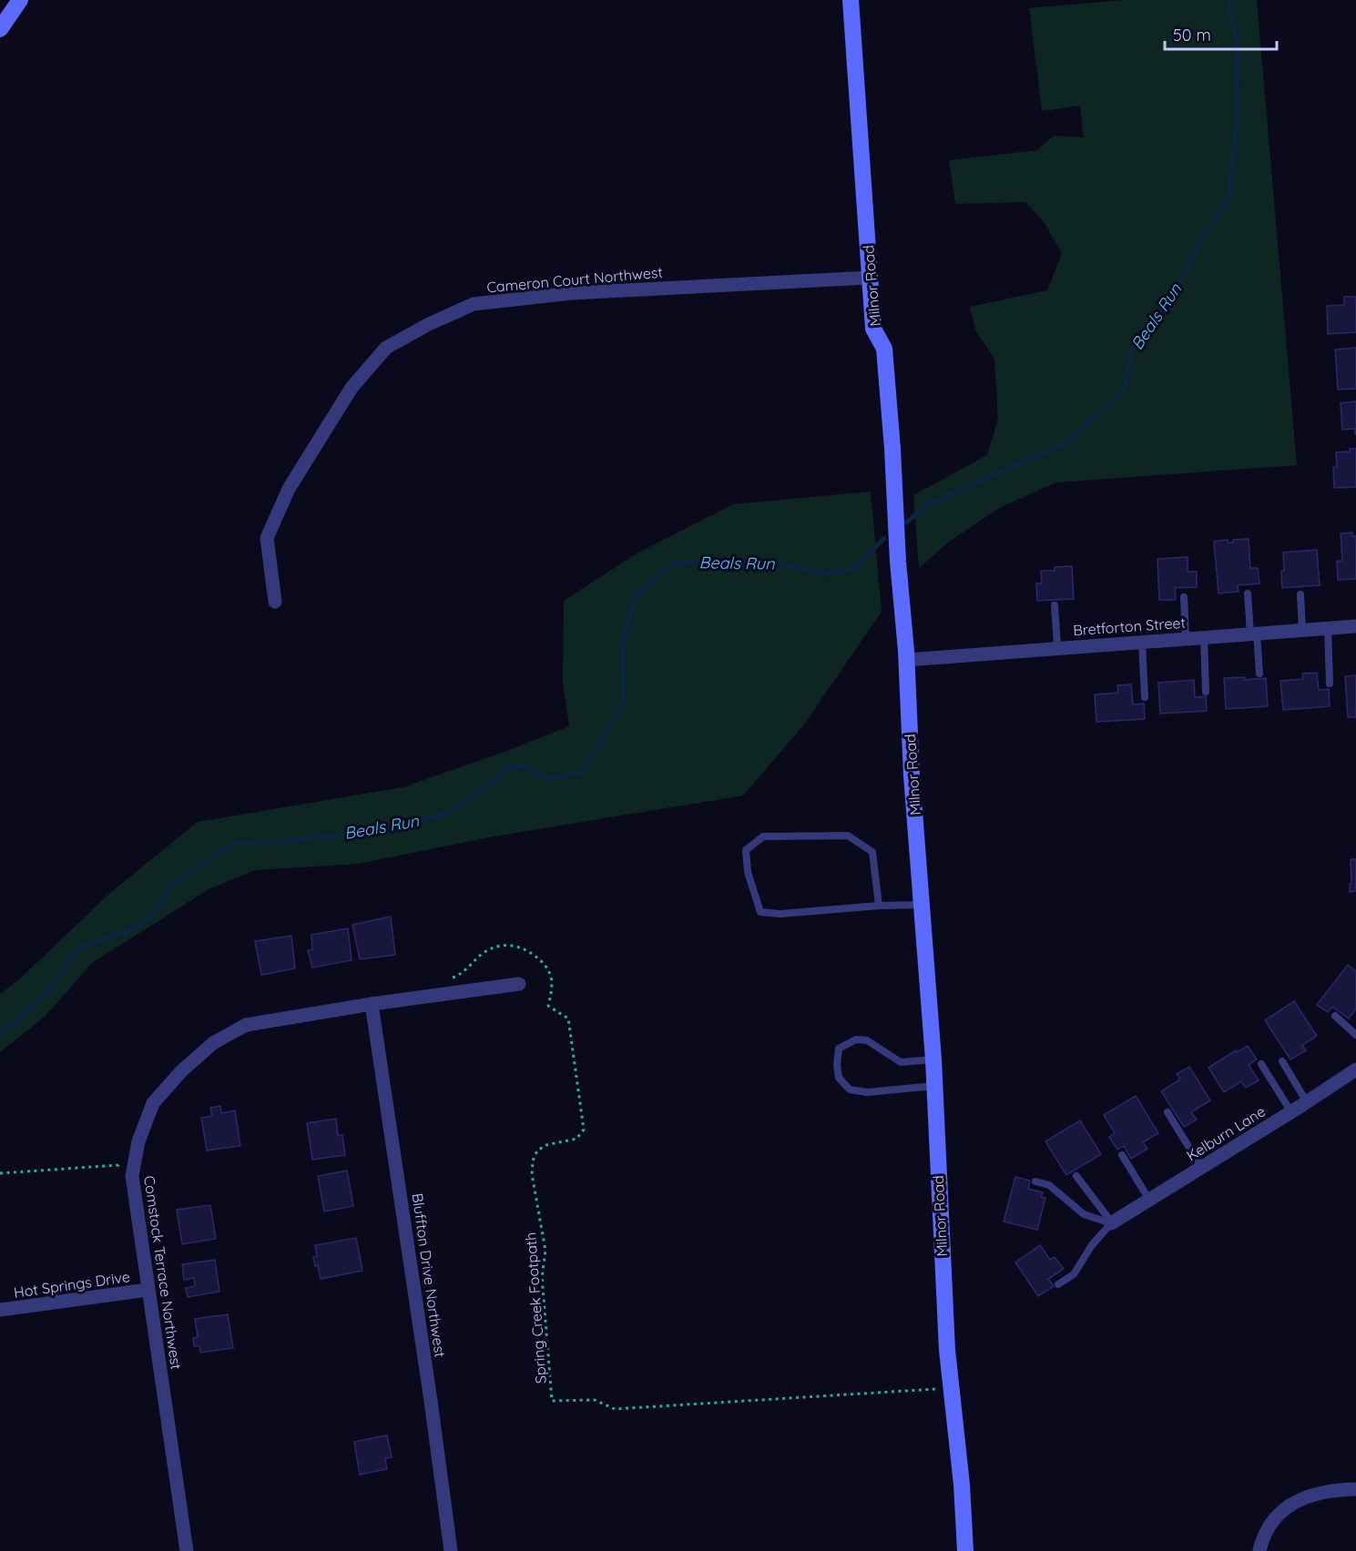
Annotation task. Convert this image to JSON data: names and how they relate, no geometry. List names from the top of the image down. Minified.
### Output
{"streets":{"main road":["Milnor Road"],"street":["Cameron Court Northwest","Bretforton Street","Kelburn Lane","Comstock Terrace Northwest","Bluffton Drive Northwest","Hot Springs Drive"],"path":["Spring Creek Footpath"]},"crossings":[["Cameron Court Northwest","Milnor Road"],["Milnor Road","Bretforton Street"],["Comstock Terrace Northwest","Bluffton Drive Northwest"],["Comstock Terrace Northwest","Hot Springs Drive"]],"water":["Beals Run"],"scale_bar":"50 m"}
